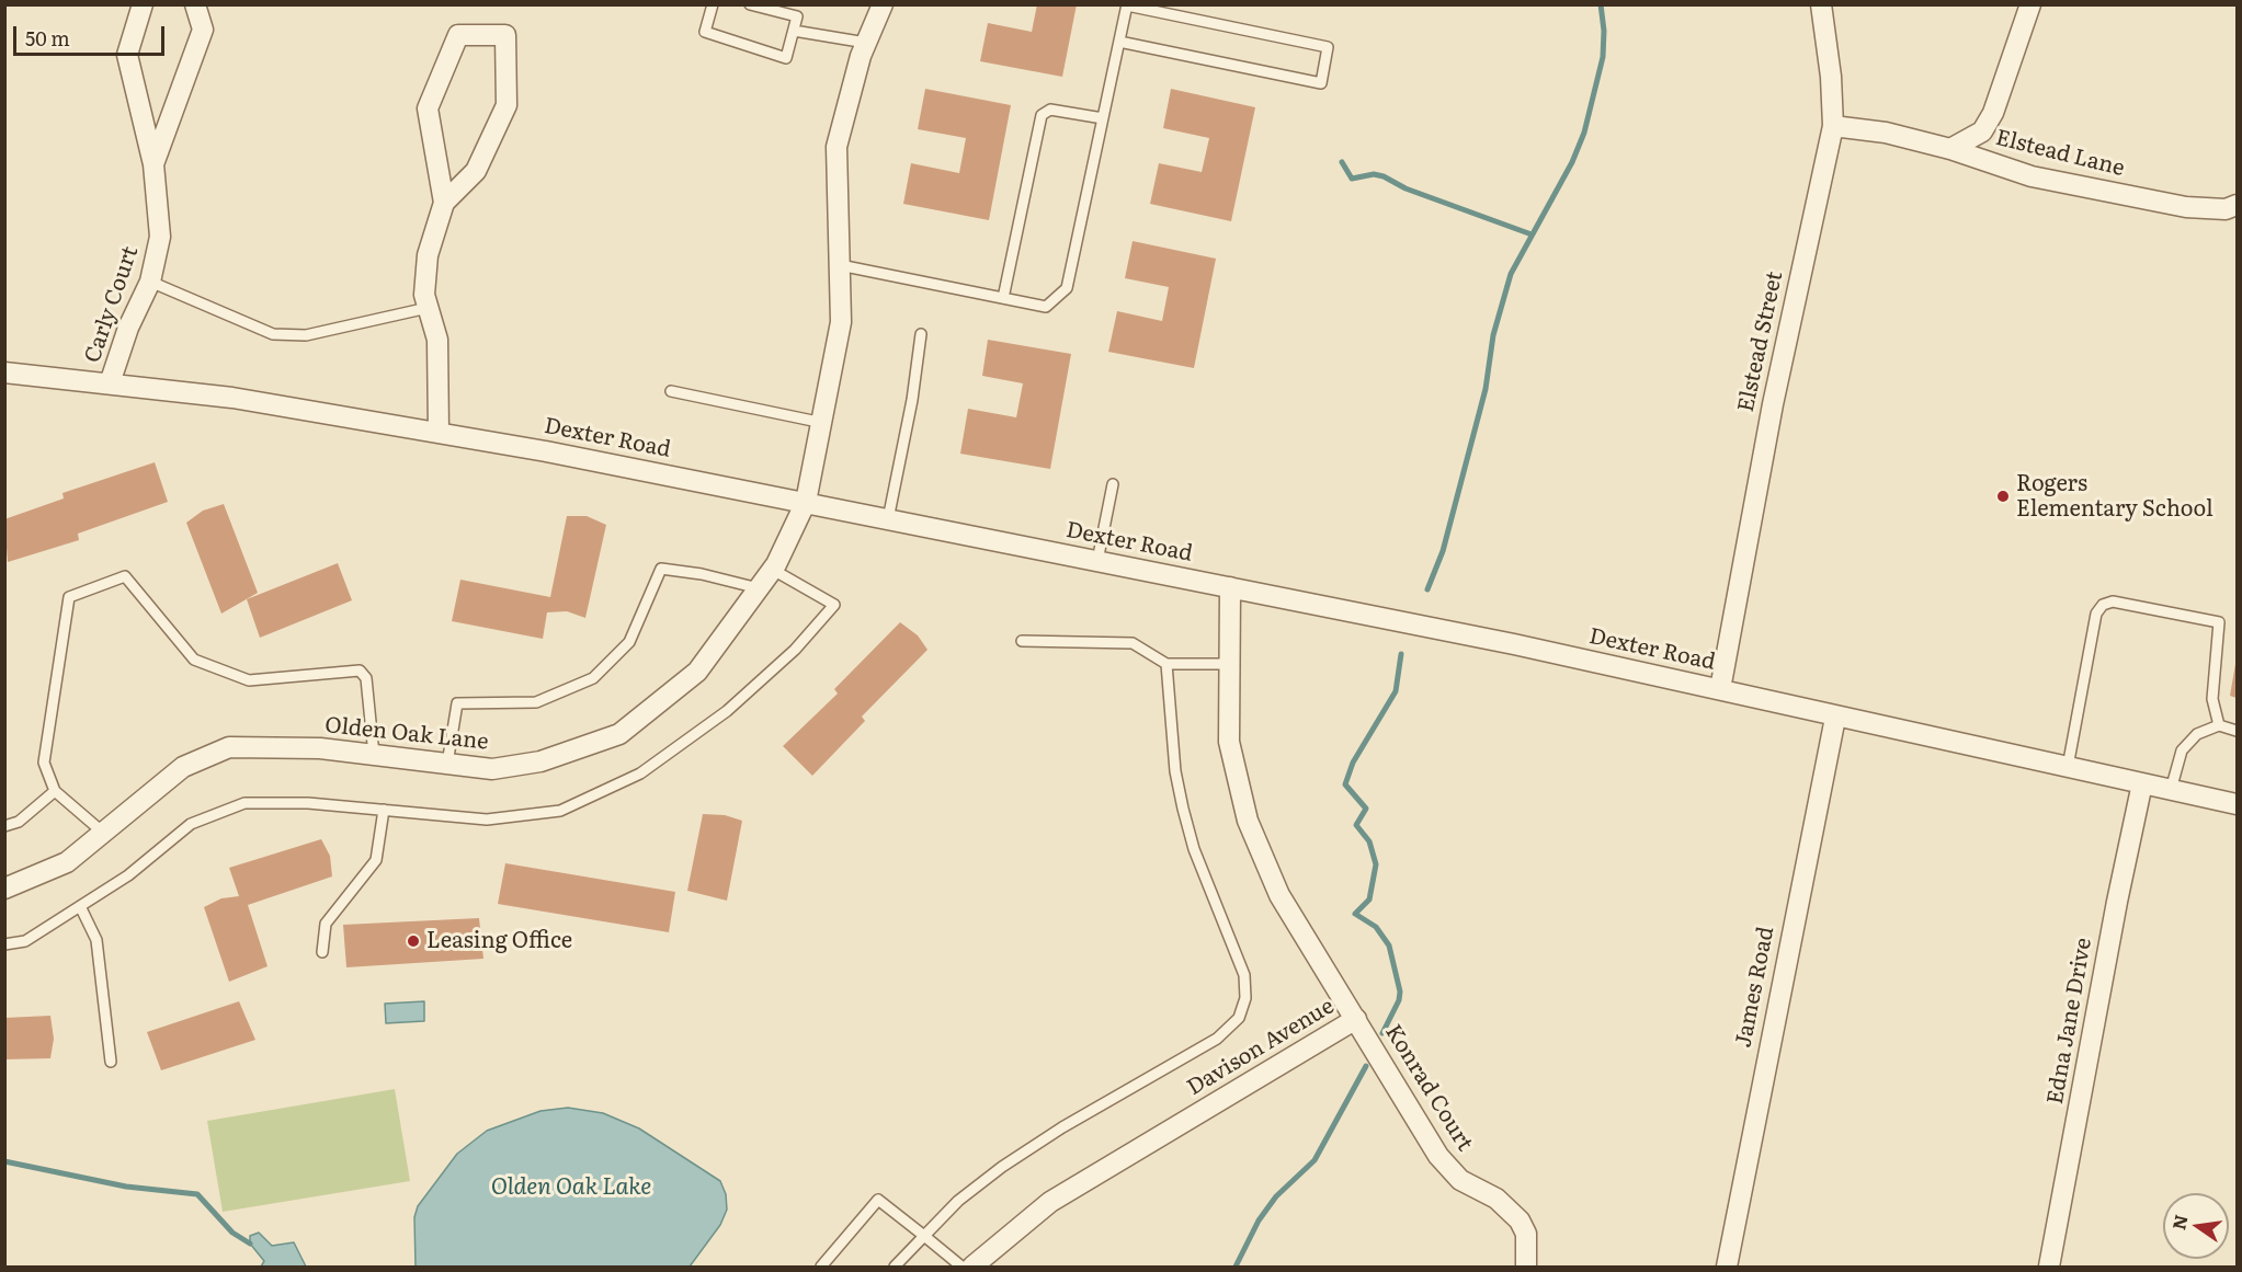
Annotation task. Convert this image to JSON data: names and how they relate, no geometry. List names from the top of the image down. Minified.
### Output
{"streets":{"street":["Elstead Lane","Carly Court","Elstead Street","Dexter Road","Olden Oak Lane","James Road","Edna Jane Drive","Davison Avenue","Konrad Court"]},"crossings":[["Elstead Lane","Elstead Street"],["Carly Court","Dexter Road"],["Elstead Street","Dexter Road"],["Dexter Road","Olden Oak Lane"],["Dexter Road","James Road"],["Dexter Road","Edna Jane Drive"],["Dexter Road","Davison Avenue"],["Davison Avenue","Konrad Court"]],"water":["Olden Oak Lake"],"places":["Rogers Elementary School","Leasing Office"],"scale_bar":"50 m","north":"left"}
